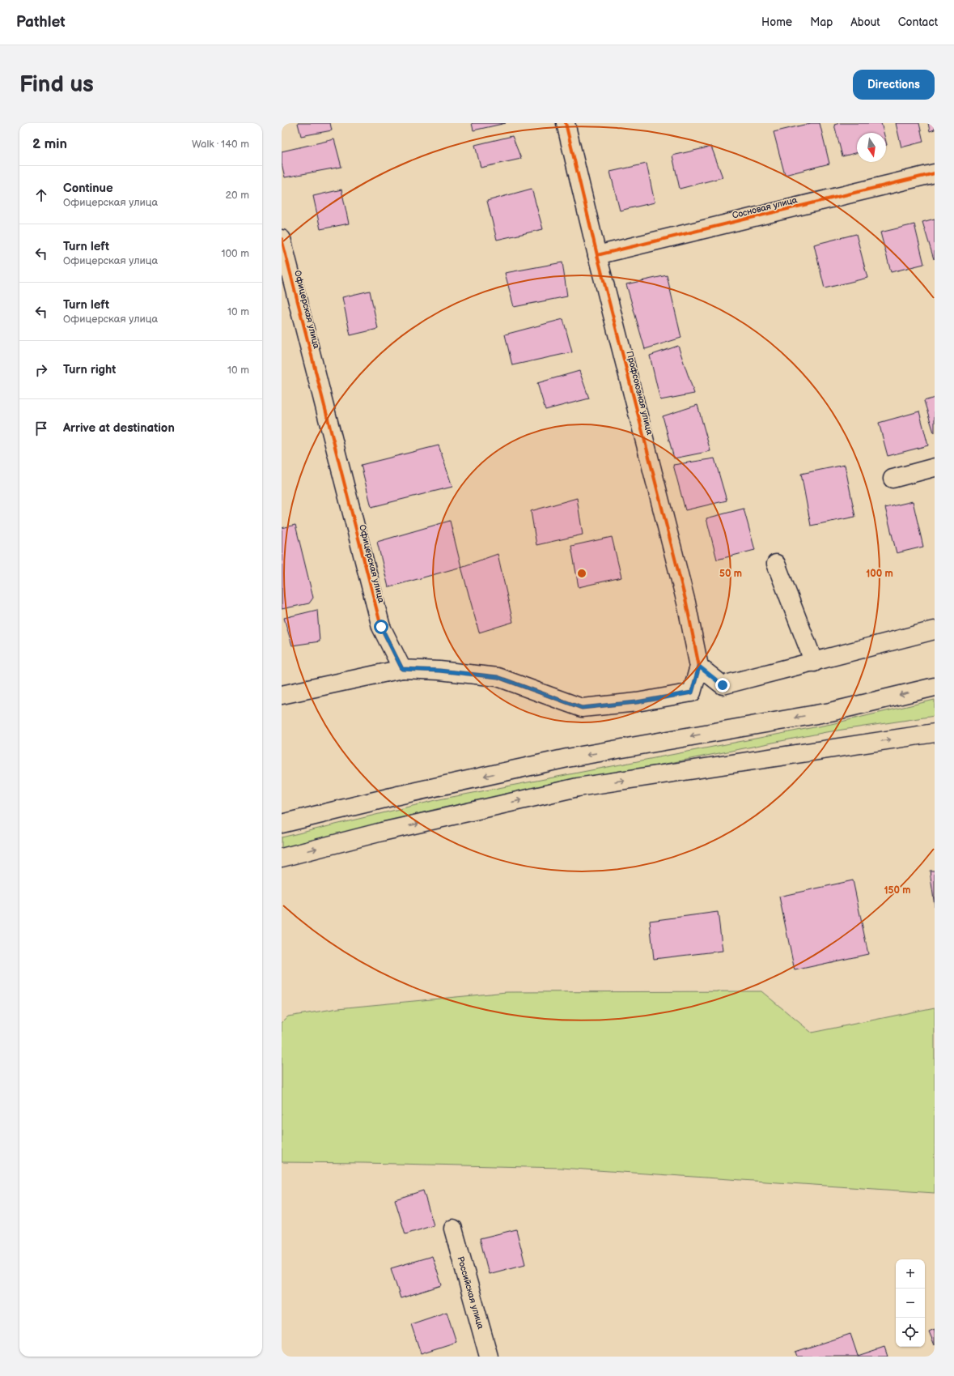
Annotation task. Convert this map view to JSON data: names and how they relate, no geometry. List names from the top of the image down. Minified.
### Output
{"streets":{"street":["Сосновая улица","Офицерская улица","Профсоюзная улица","Российская улица"]},"crossings":[["Сосновая улица","Профсоюзная улица"]],"north":"bottom","page":{"header":"Pathlet","nav":["Home","Map","About","Contact"],"buttons":"Directions","title":"Find us","heading":["2 min","Walk · 140 m"],"list":[["Continue","Офицерская улица","20 m"],["Turn left","Офицерская улица","100 m"],["Turn left","Офицерская улица","10 m"],["Turn right","10 m"],"Arrive at destination"],"map_buttons":["+","−"]},"rings":["50 m","100 m","150 m"]}
